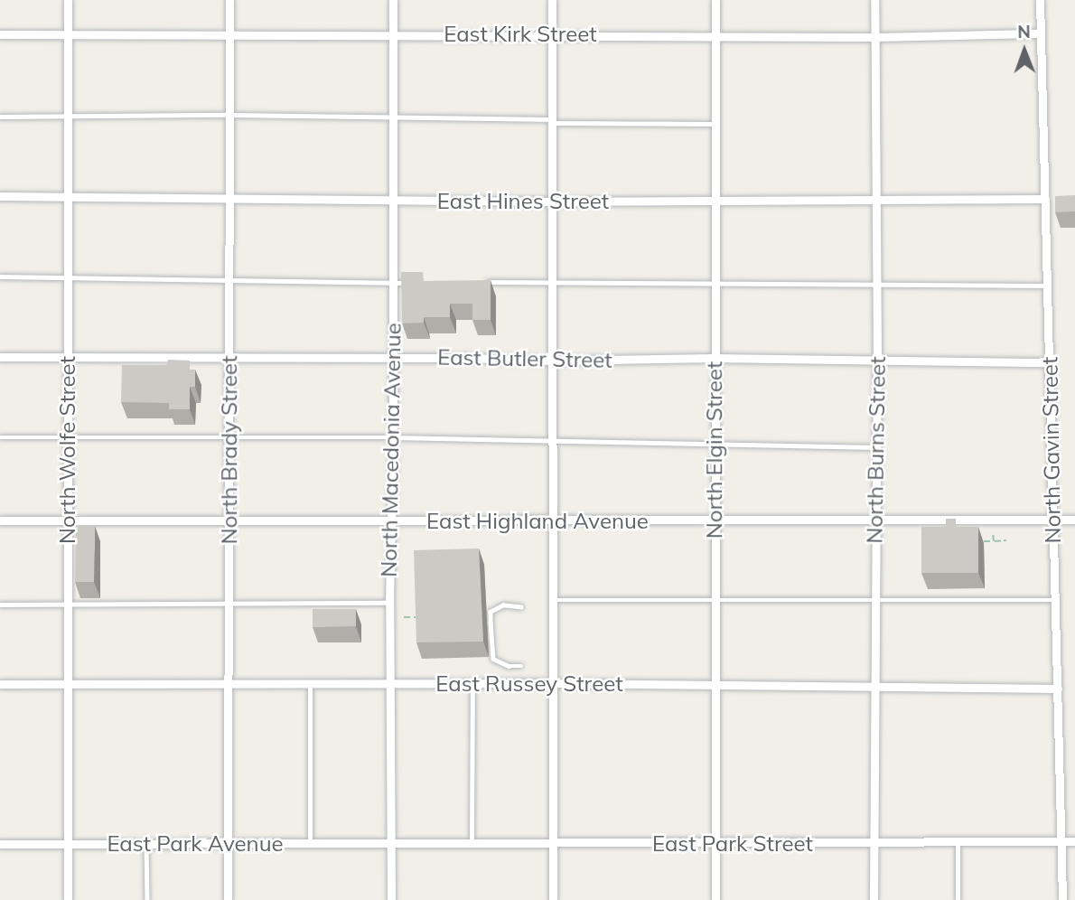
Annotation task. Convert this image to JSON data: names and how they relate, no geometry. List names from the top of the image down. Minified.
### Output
{"streets":{"street":["East Kirk Street","East Hines Street","East Butler Street","North Wolfe Street","North Brady Street","North Macedonia Avenue","North Elgin Street","North Burns Street","North Gavin Street","East Highland Avenue","East Russey Street","East Park Avenue","East Park Street"]},"crossings":[["East Kirk Street","North Wolfe Street"],["East Kirk Street","North Brady Street"],["East Kirk Street","North Macedonia Avenue"],["East Kirk Street","North Elgin Street"],["East Kirk Street","North Burns Street"],["East Kirk Street","North Gavin Street"],["East Hines Street","North Wolfe Street"],["East Hines Street","North Brady Street"],["East Hines Street","North Macedonia Avenue"],["East Hines Street","North Elgin Street"],["East Hines Street","North Burns Street"],["East Hines Street","North Gavin Street"],["East Butler Street","North Wolfe Street"],["East Butler Street","North Brady Street"],["East Butler Street","North Macedonia Avenue"],["East Butler Street","North Elgin Street"],["East Butler Street","North Burns Street"],["East Butler Street","North Gavin Street"],["North Wolfe Street","East Highland Avenue"],["North Wolfe Street","East Russey Street"],["North Wolfe Street","East Park Avenue"],["North Brady Street","East Highland Avenue"],["North Brady Street","East Russey Street"],["North Brady Street","East Park Avenue"],["North Macedonia Avenue","East Highland Avenue"],["North Macedonia Avenue","East Russey Street"],["North Macedonia Avenue","East Park Avenue"],["North Macedonia Avenue","East Park Street"],["North Elgin Street","East Highland Avenue"],["North Elgin Street","East Russey Street"],["North Elgin Street","East Park Street"],["North Burns Street","East Highland Avenue"],["North Burns Street","East Russey Street"],["North Burns Street","East Park Street"],["North Gavin Street","East Highland Avenue"],["North Gavin Street","East Russey Street"],["North Gavin Street","East Park Street"],["East Park Avenue","East Park Street"]],"north":"top"}
